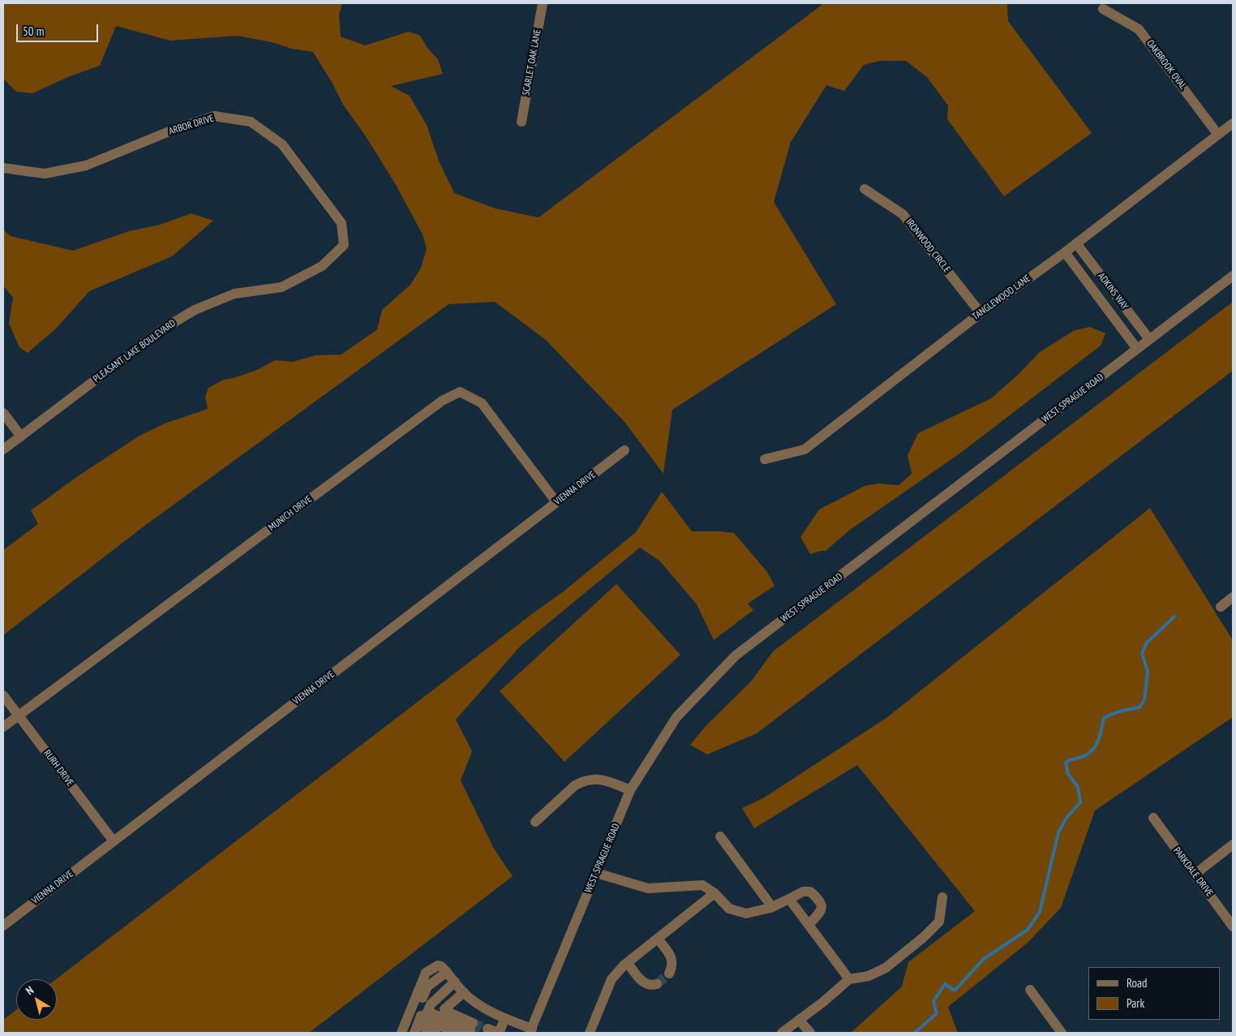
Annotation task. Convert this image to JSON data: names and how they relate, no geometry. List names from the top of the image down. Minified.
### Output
{"streets":{"street":["SCARLET OAK LANE","OAKBROOK OVAL","ARBOR DRIVE","IRONWOOD CIRCLE","ADKINS WAY","TANGLEWOOD LANE","PLEASANT LAKE BOULEVARD","WEST SPRAGUE ROAD","VIENNA DRIVE","MUNICH DRIVE","RURH DRIVE","PARKDALE DRIVE"]},"crossings":[["OAKBROOK OVAL","TANGLEWOOD LANE"],["ARBOR DRIVE","PLEASANT LAKE BOULEVARD"],["IRONWOOD CIRCLE","TANGLEWOOD LANE"],["ADKINS WAY","TANGLEWOOD LANE"],["ADKINS WAY","WEST SPRAGUE ROAD"],["VIENNA DRIVE","MUNICH DRIVE"],["VIENNA DRIVE","RURH DRIVE"],["MUNICH DRIVE","RURH DRIVE"]],"legend":["Road","Park"],"scale_bar":"50 m","north":"top left"}
